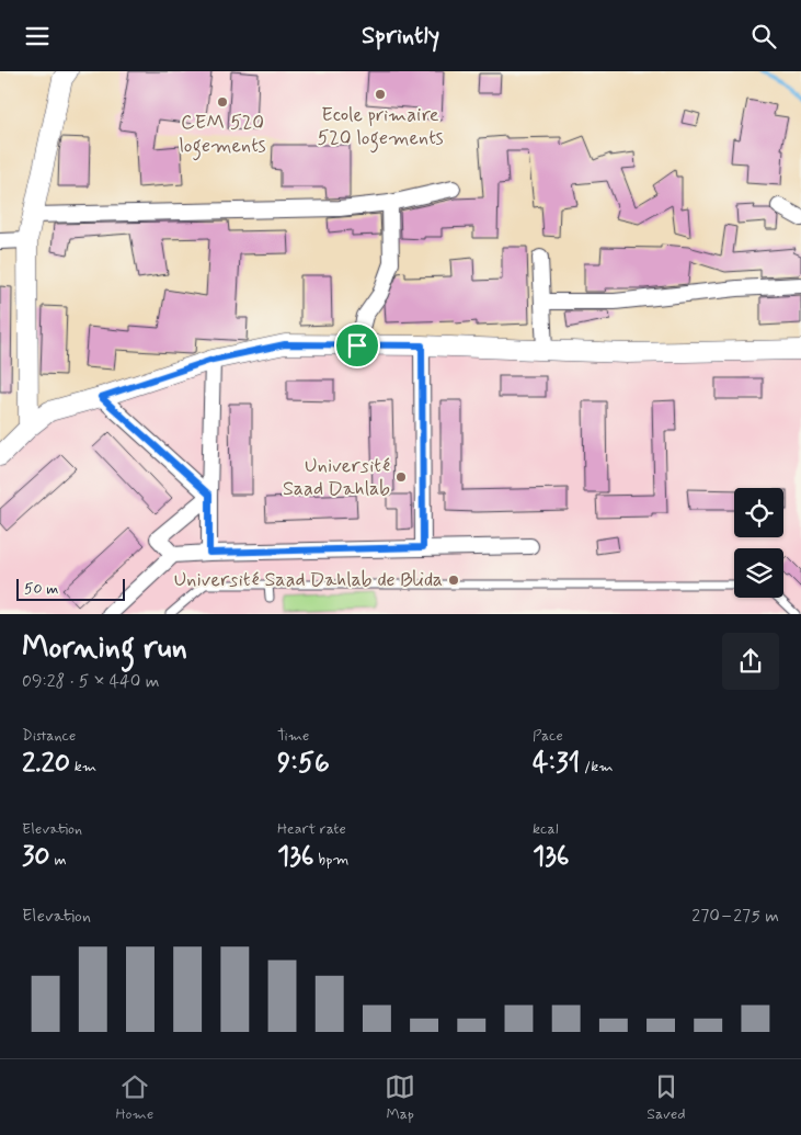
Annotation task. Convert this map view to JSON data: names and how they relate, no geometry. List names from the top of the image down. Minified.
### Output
{"places":["Ecole primaire 520 logements","CEM 520 logements","Université Saad Dahlab","Université Saad Dahlab de Blida"],"scale_bar":"50 m","page":{"header":"Sprintly","scale":"50 m","heading":["Morning run","09:28 · 5 × 440 m"],"stats":[["Distance","2.20 km"],["Time","9:56"],["Pace","4:31 /km"],["Elevation","30 m"],["Heart rate","136 bpm"],["kcal","136"]],"chart":["Elevation","270–275 m"],"tabs":["Home","Map","Saved"]}}
